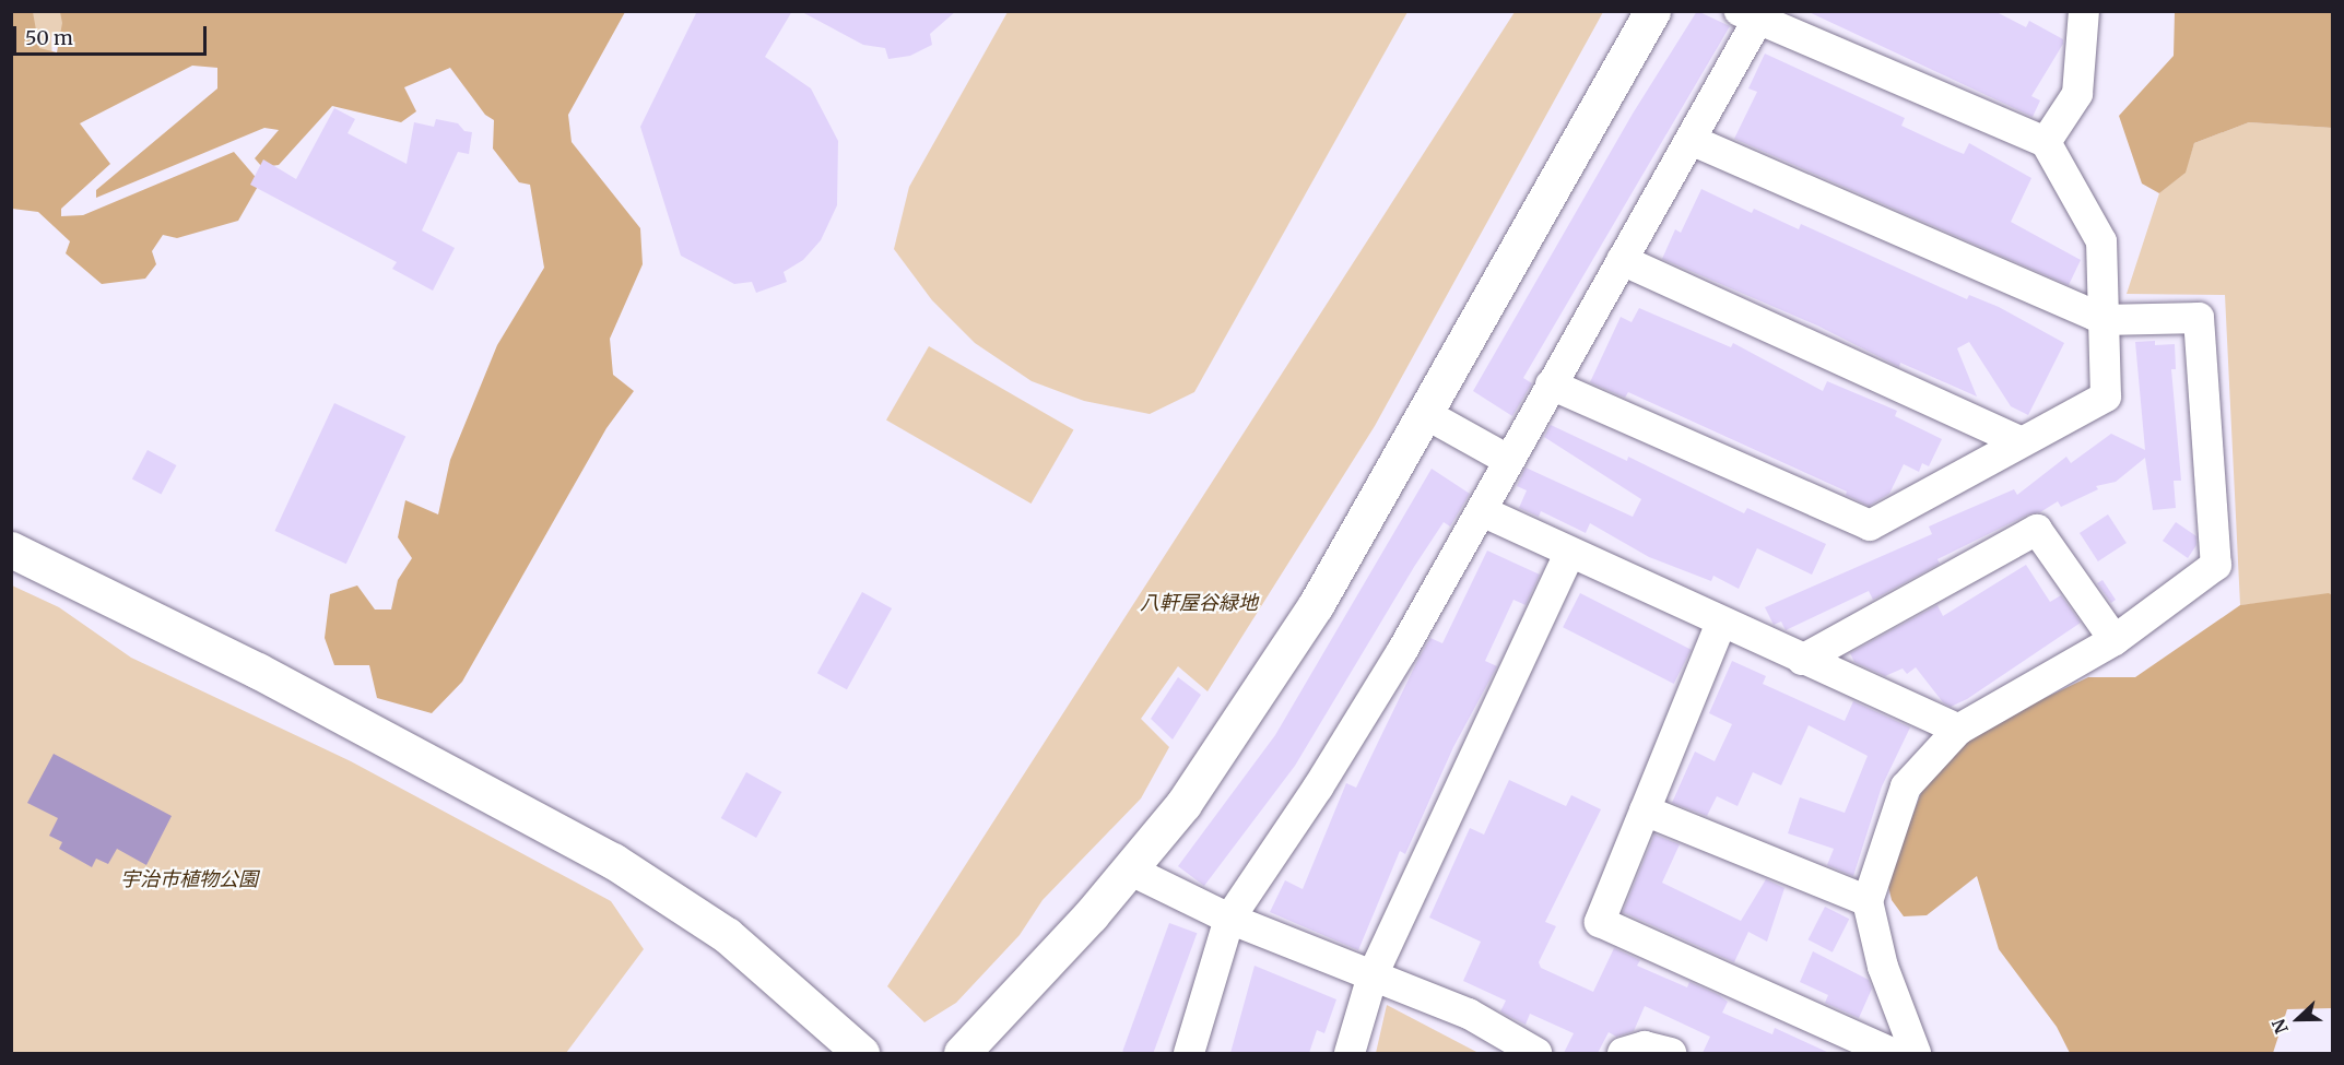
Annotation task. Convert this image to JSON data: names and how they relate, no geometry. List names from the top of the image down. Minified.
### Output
{"parks":["八軒屋谷緑地","宇治市植物公園"],"scale_bar":"50 m","north":"left"}
